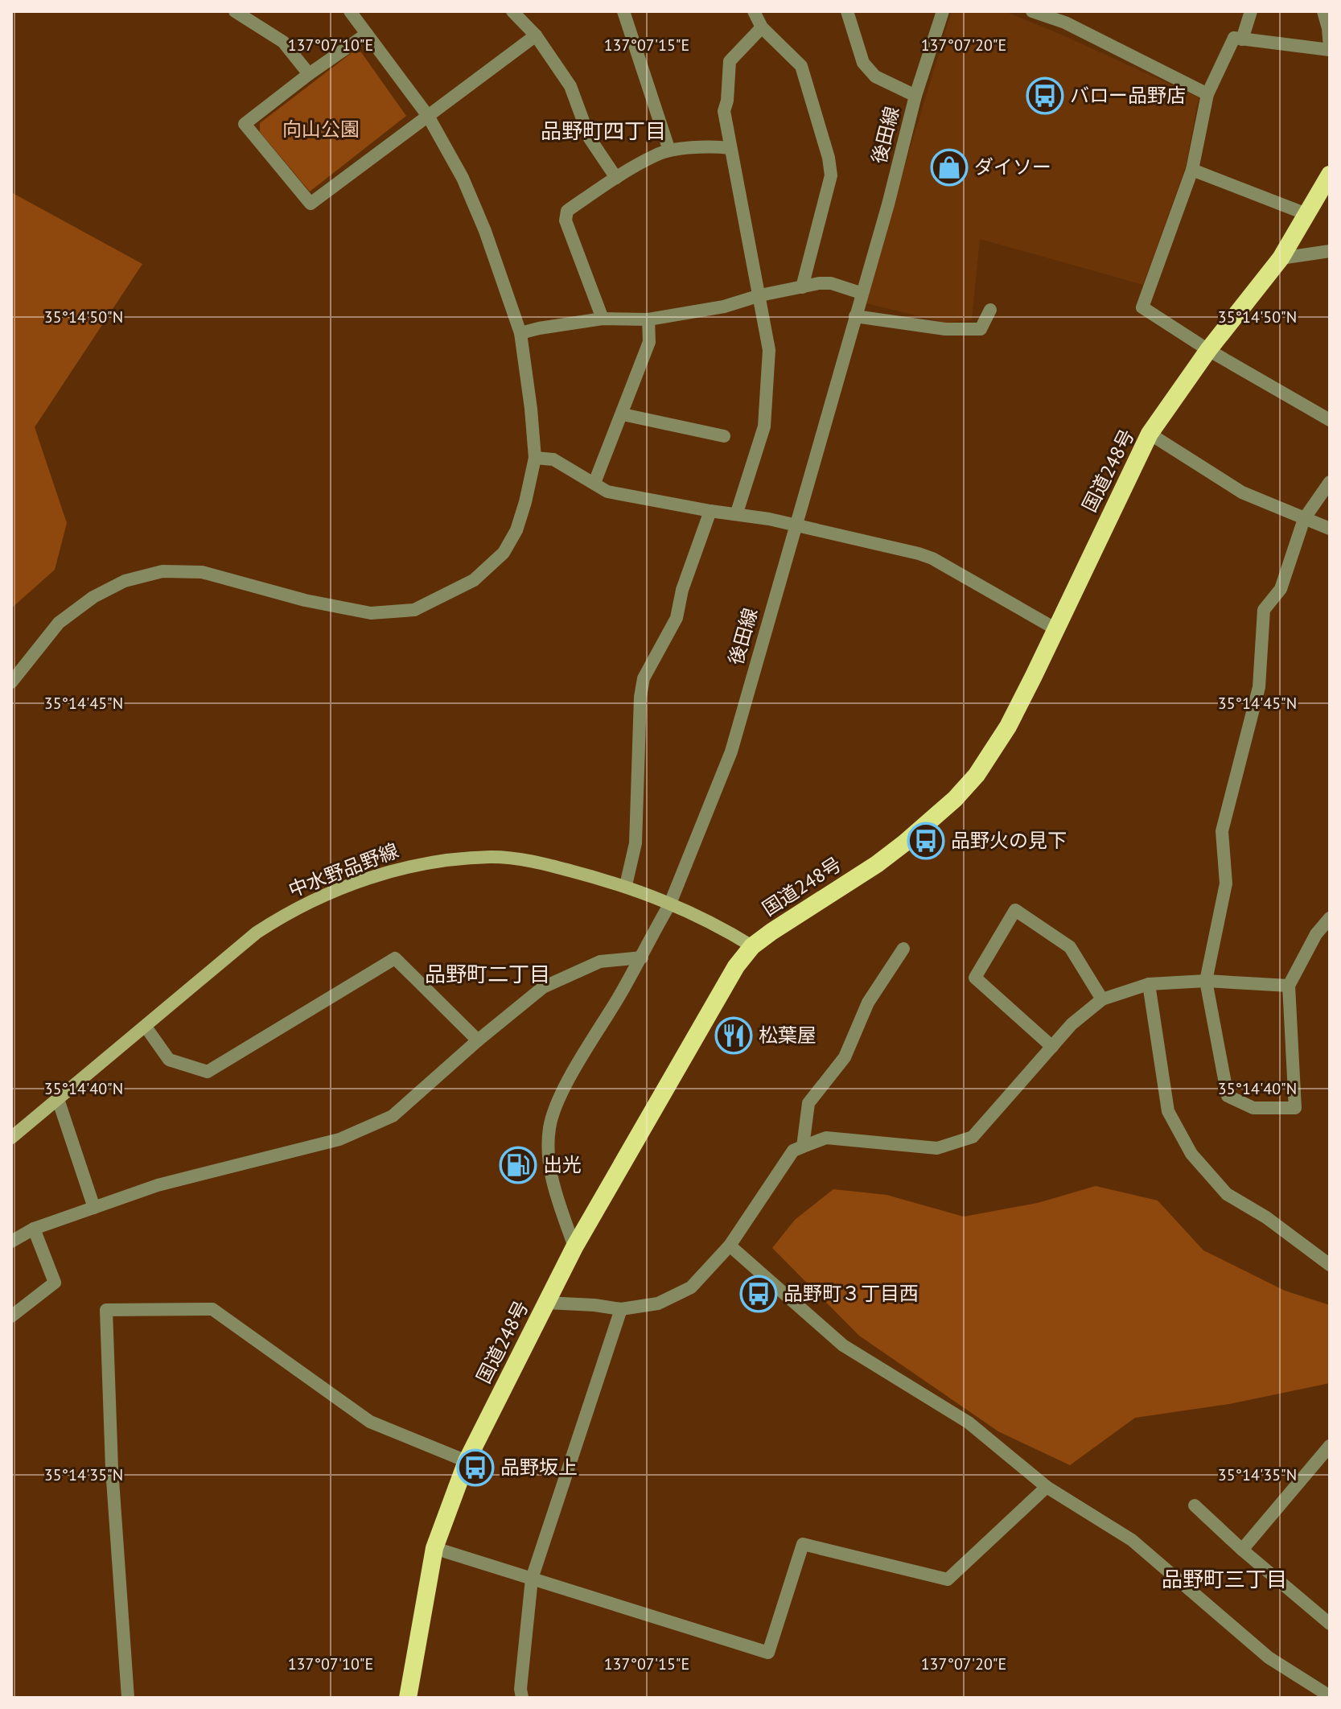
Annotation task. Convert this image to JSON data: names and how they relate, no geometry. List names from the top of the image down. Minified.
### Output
{"streets":{"highway":["国道248号"],"main road":["中水野品野線"],"street":["後田線"]},"crossings":[["後田線","国道248号"],["後田線","中水野品野線"],["国道248号","中水野品野線"]],"districts":["品野町四丁目","品野町二丁目","品野町三丁目"],"parks":["向山公園"],"places":{"bus stop":["バロー品野店","品野火の見下","品野町３丁目西","品野坂上"],"shop":["ダイソー"],"restaurant":["松葉屋"],"fuel station":["出光"]},"coordinates":["137°07'10\"E","137°07'15\"E","137°07'20\"E","35°14'50\"N","35°14'45\"N","35°14'40\"N","35°14'35\"N"]}
